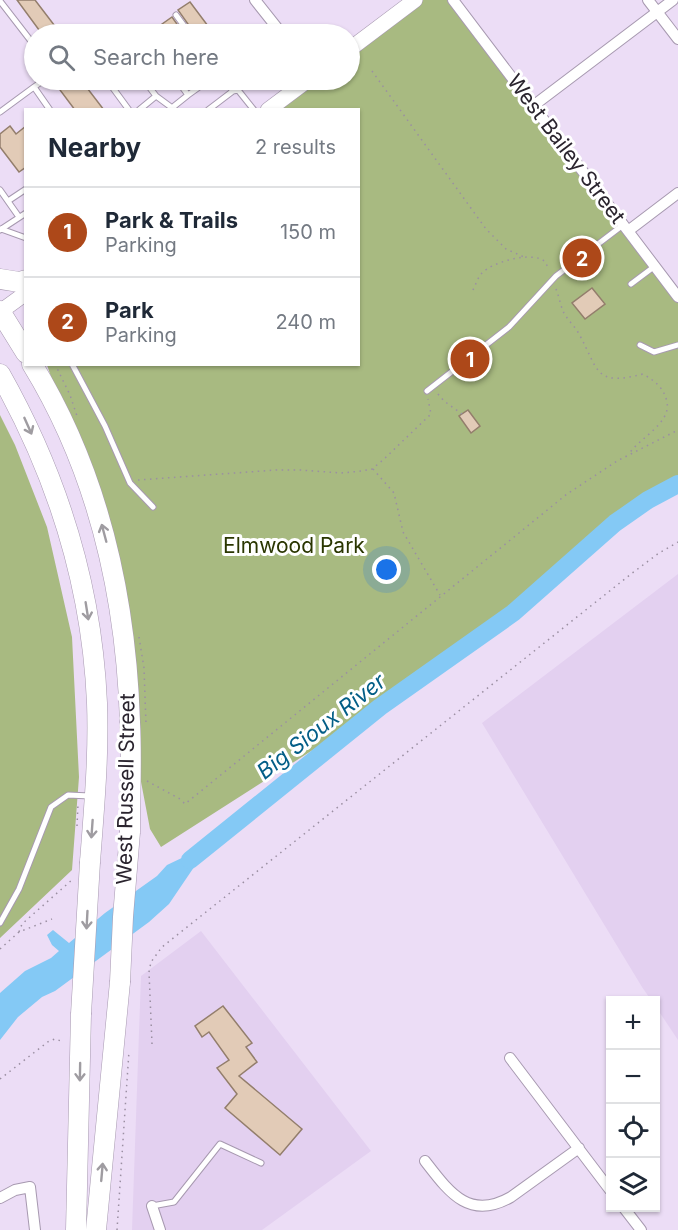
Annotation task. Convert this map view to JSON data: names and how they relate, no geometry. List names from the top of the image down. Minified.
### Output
{"streets":{"highway":["West Russell Street"],"street":["West Bailey Street"]},"water":["Big Sioux River"],"parks":["Elmwood Park"],"page":{"search":"Search here","heading":["Nearby","2 results"],"list":[{"mark":"1","name":"Park & Trails","note":"Parking","value":"150 m"},{"mark":"2","name":"Park","note":"Parking","value":"240 m"}],"pins":["2","1"],"map_buttons":["+","−"]}}
